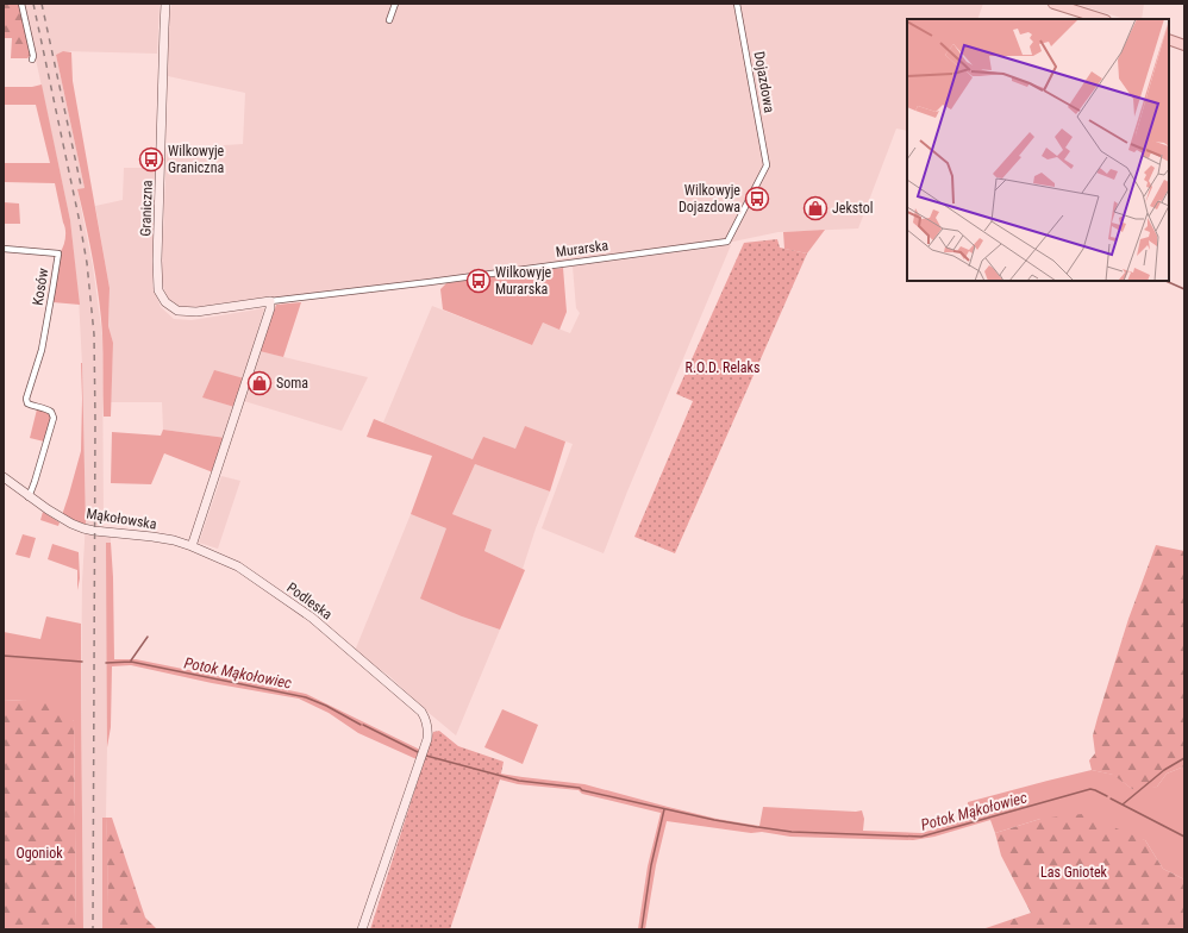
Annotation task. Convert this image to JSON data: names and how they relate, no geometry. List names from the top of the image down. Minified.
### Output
{"streets":{"street":["Dojazdowa","Graniczna","Murarska","Kosów","Mąkołowska","Podleska"]},"crossings":[["Dojazdowa","Murarska"],["Graniczna","Murarska"],["Kosów","Mąkołowska"],["Mąkołowska","Podleska"]],"water":["Potok Mąkołowiec"],"parks":["R.O.D. Relaks","Ogoniok","Las Gniotek"],"places":{"bus stop":["Wilkowyje Graniczna","Wilkowyje Dojazdowa","Wilkowyje Murarska"],"shop":["Jekstol","Soma"]}}
